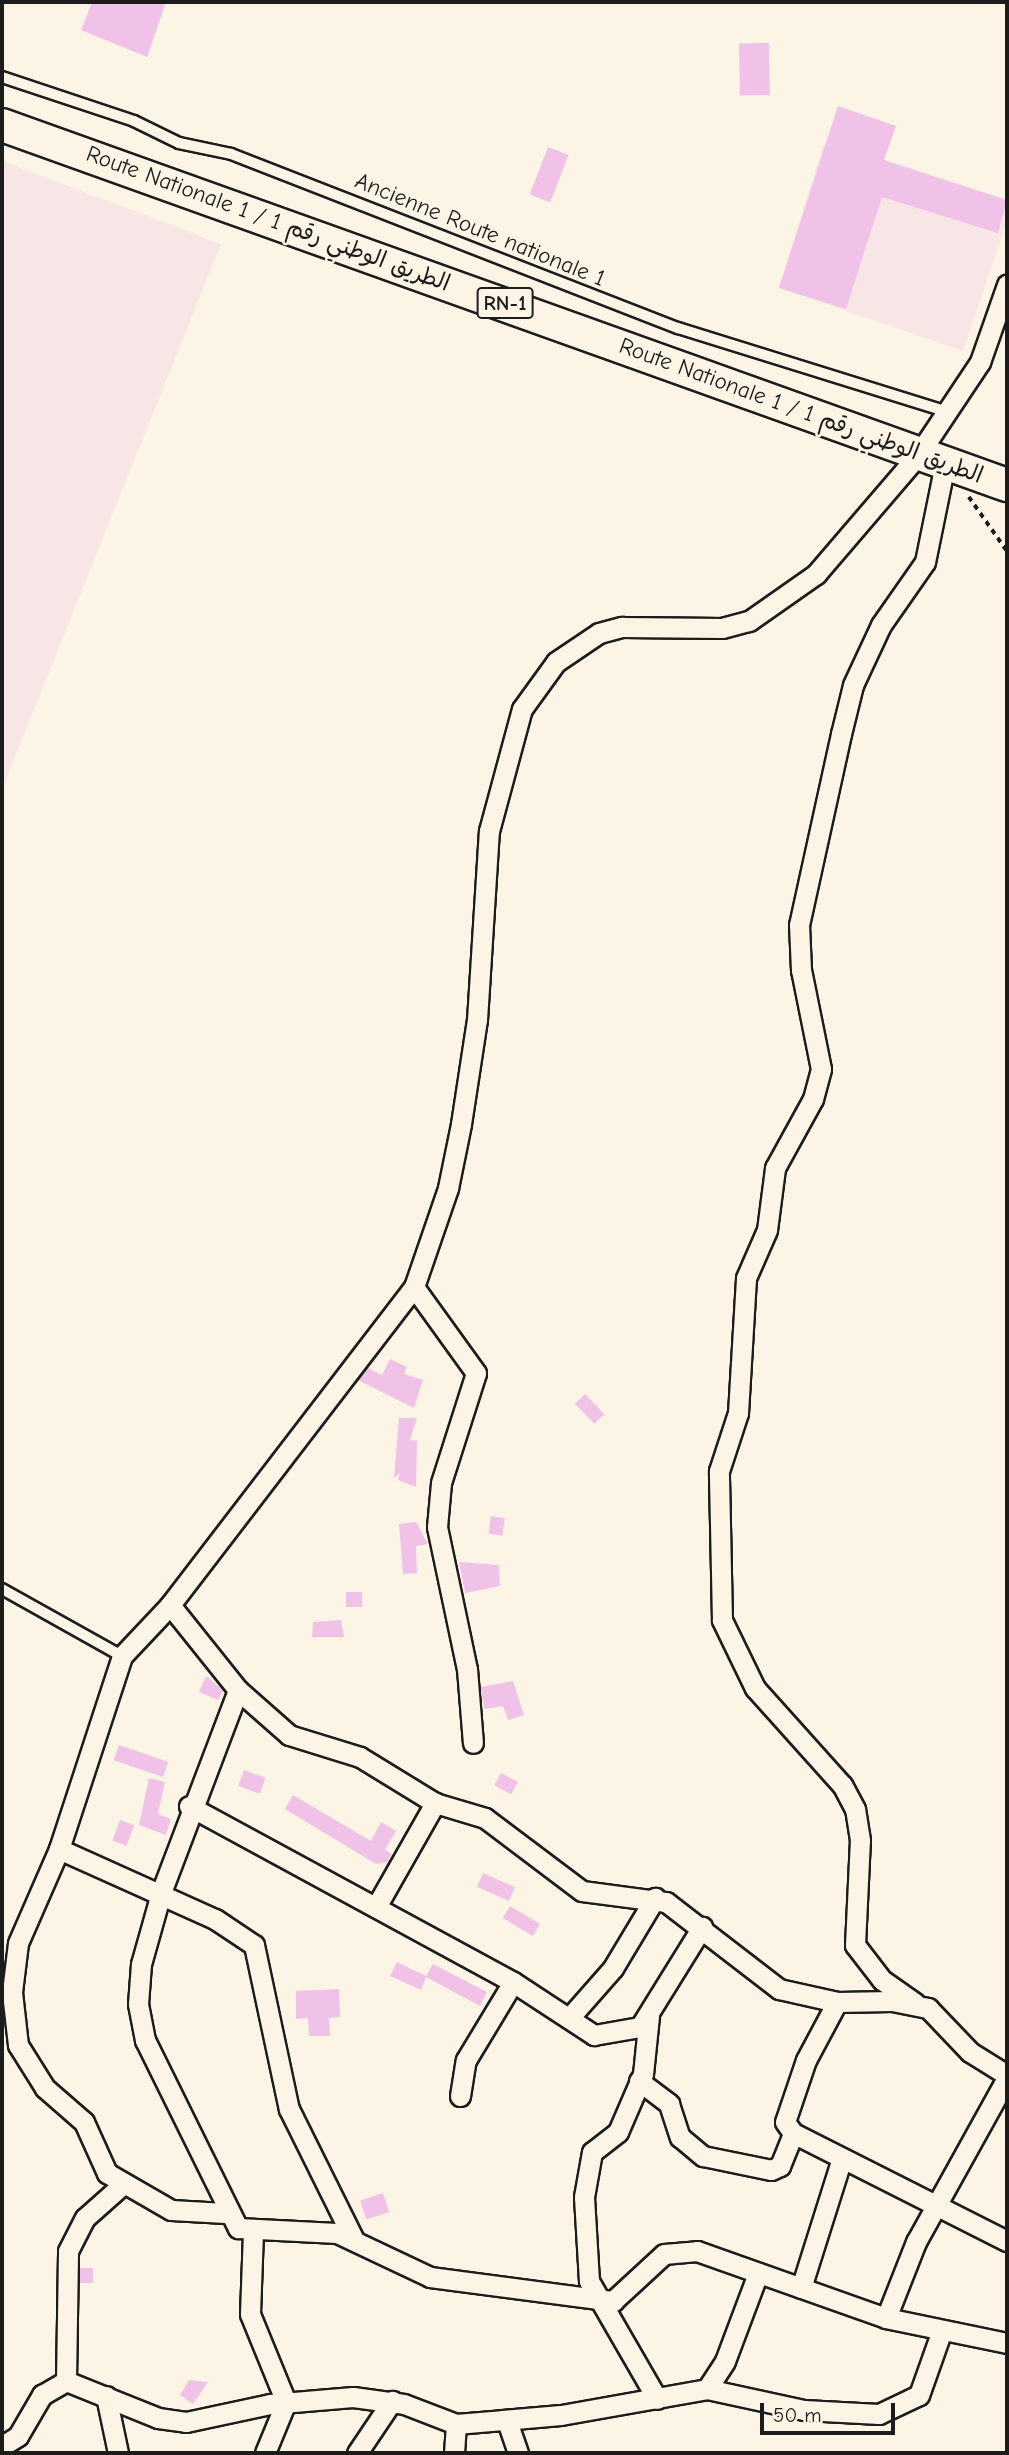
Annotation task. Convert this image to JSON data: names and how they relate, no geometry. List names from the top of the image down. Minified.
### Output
{"streets":{"main road":["Route Nationale 1 / الطريق الوطني رقم 1","RN-1"],"lane":["Ancienne Route nationale 1"]},"scale_bar":"50 m"}
